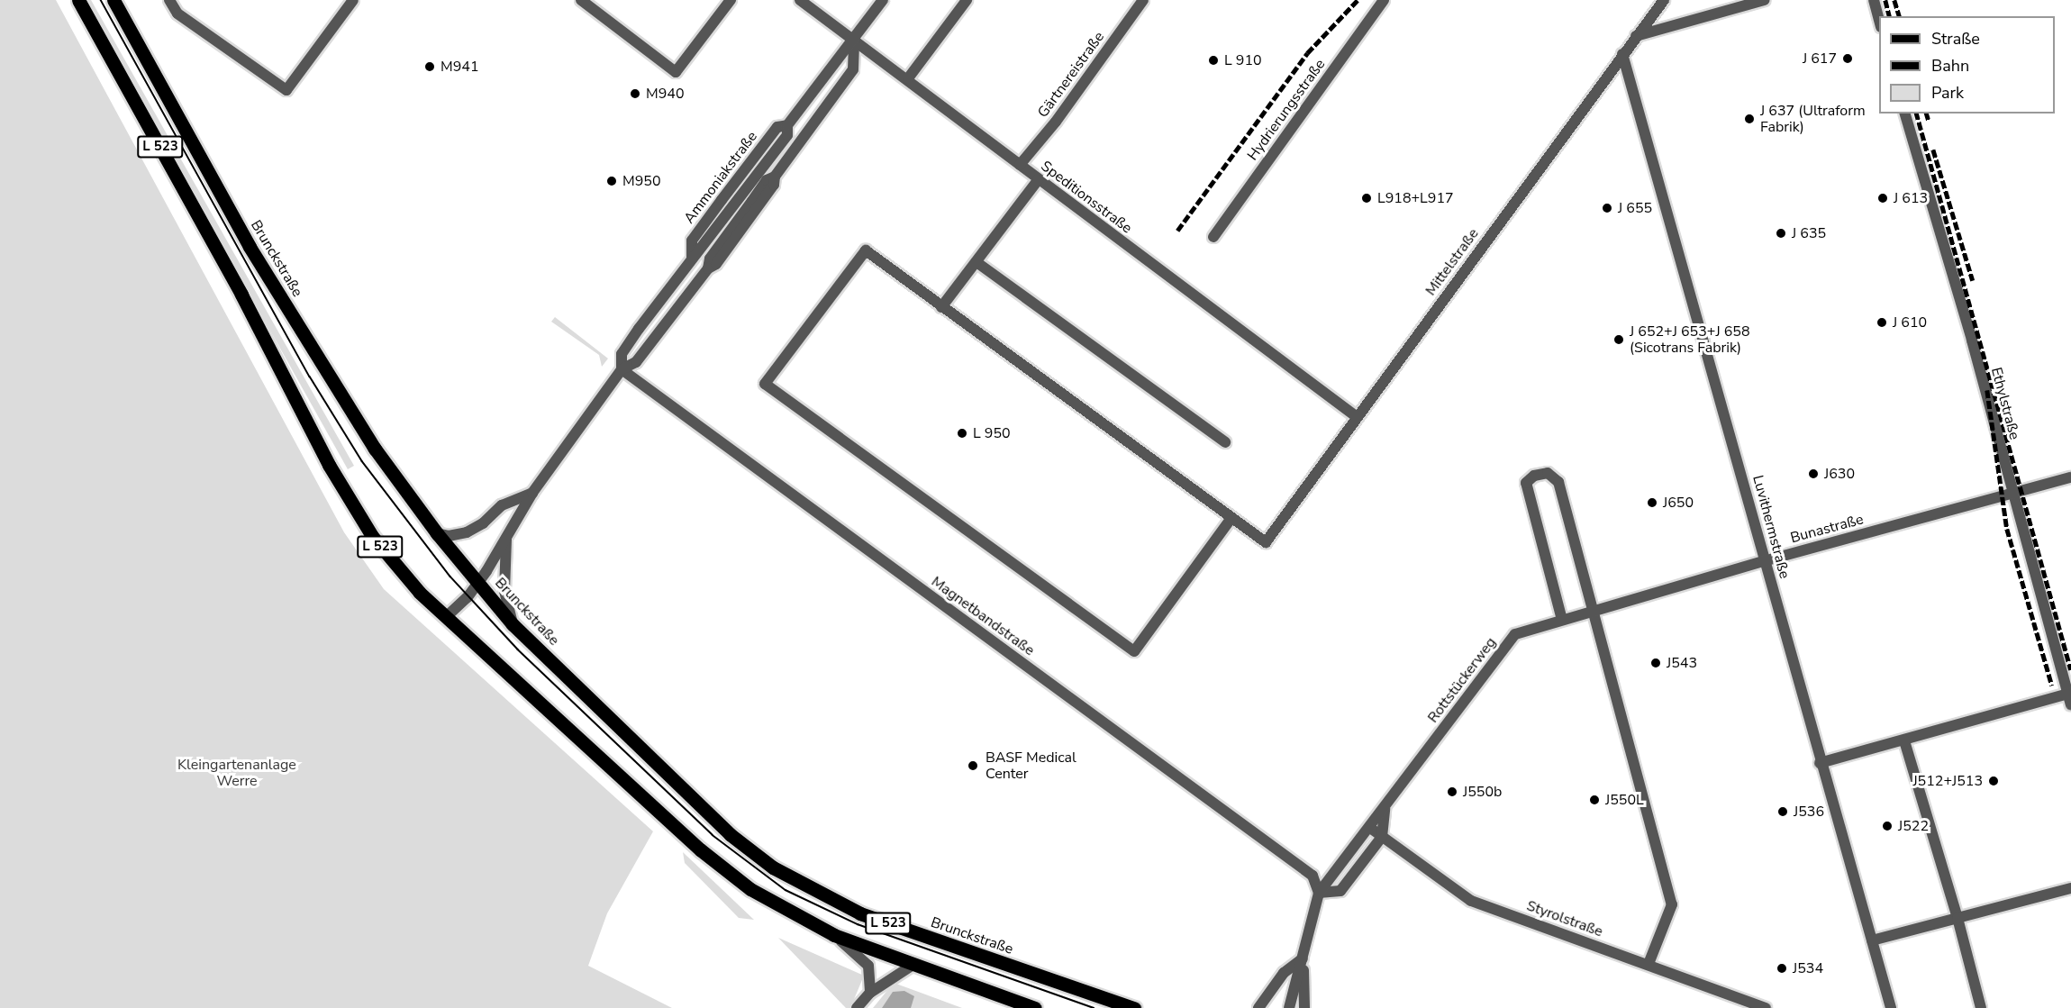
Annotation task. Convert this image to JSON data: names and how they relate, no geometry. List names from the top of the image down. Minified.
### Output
{"streets":{"main road":["L 523","Brunckstraße"],"street":["Gärtnereistraße","Hydrierungsstraße","Ammoniakstraße","Speditionsstraße","Mittelstraße","Ethylstraße","Luvithermstraße","Bunastraße","Magnetbandstraße","Rottstückerweg","Styrolstraße"]},"crossings":[["Gärtnereistraße","Speditionsstraße"],["L 523","Ammoniakstraße"],["Ammoniakstraße","Speditionsstraße"],["Ammoniakstraße","Brunckstraße"],["Ammoniakstraße","Magnetbandstraße"],["Speditionsstraße","Mittelstraße"],["Mittelstraße","Luvithermstraße"],["Ethylstraße","Bunastraße"],["Luvithermstraße","Bunastraße"],["Bunastraße","Rottstückerweg"],["Magnetbandstraße","Rottstückerweg"],["Rottstückerweg","Styrolstraße"]],"parks":["Kleingartenanlage Werre"],"places":["J 617","L 910","M941","M940","J 637 (Ultraform Fabrik)","M950","L918+L917","J 613","J 655","J 635","J 610","J 652+J 653+J 658 (Sicotrans Fabrik)","L 950","J630","J650","J543","BASF Medical Center","J512+J513","J550b","J550L","J536","J522","J534"],"legend":["Straße","Bahn","Park"]}
